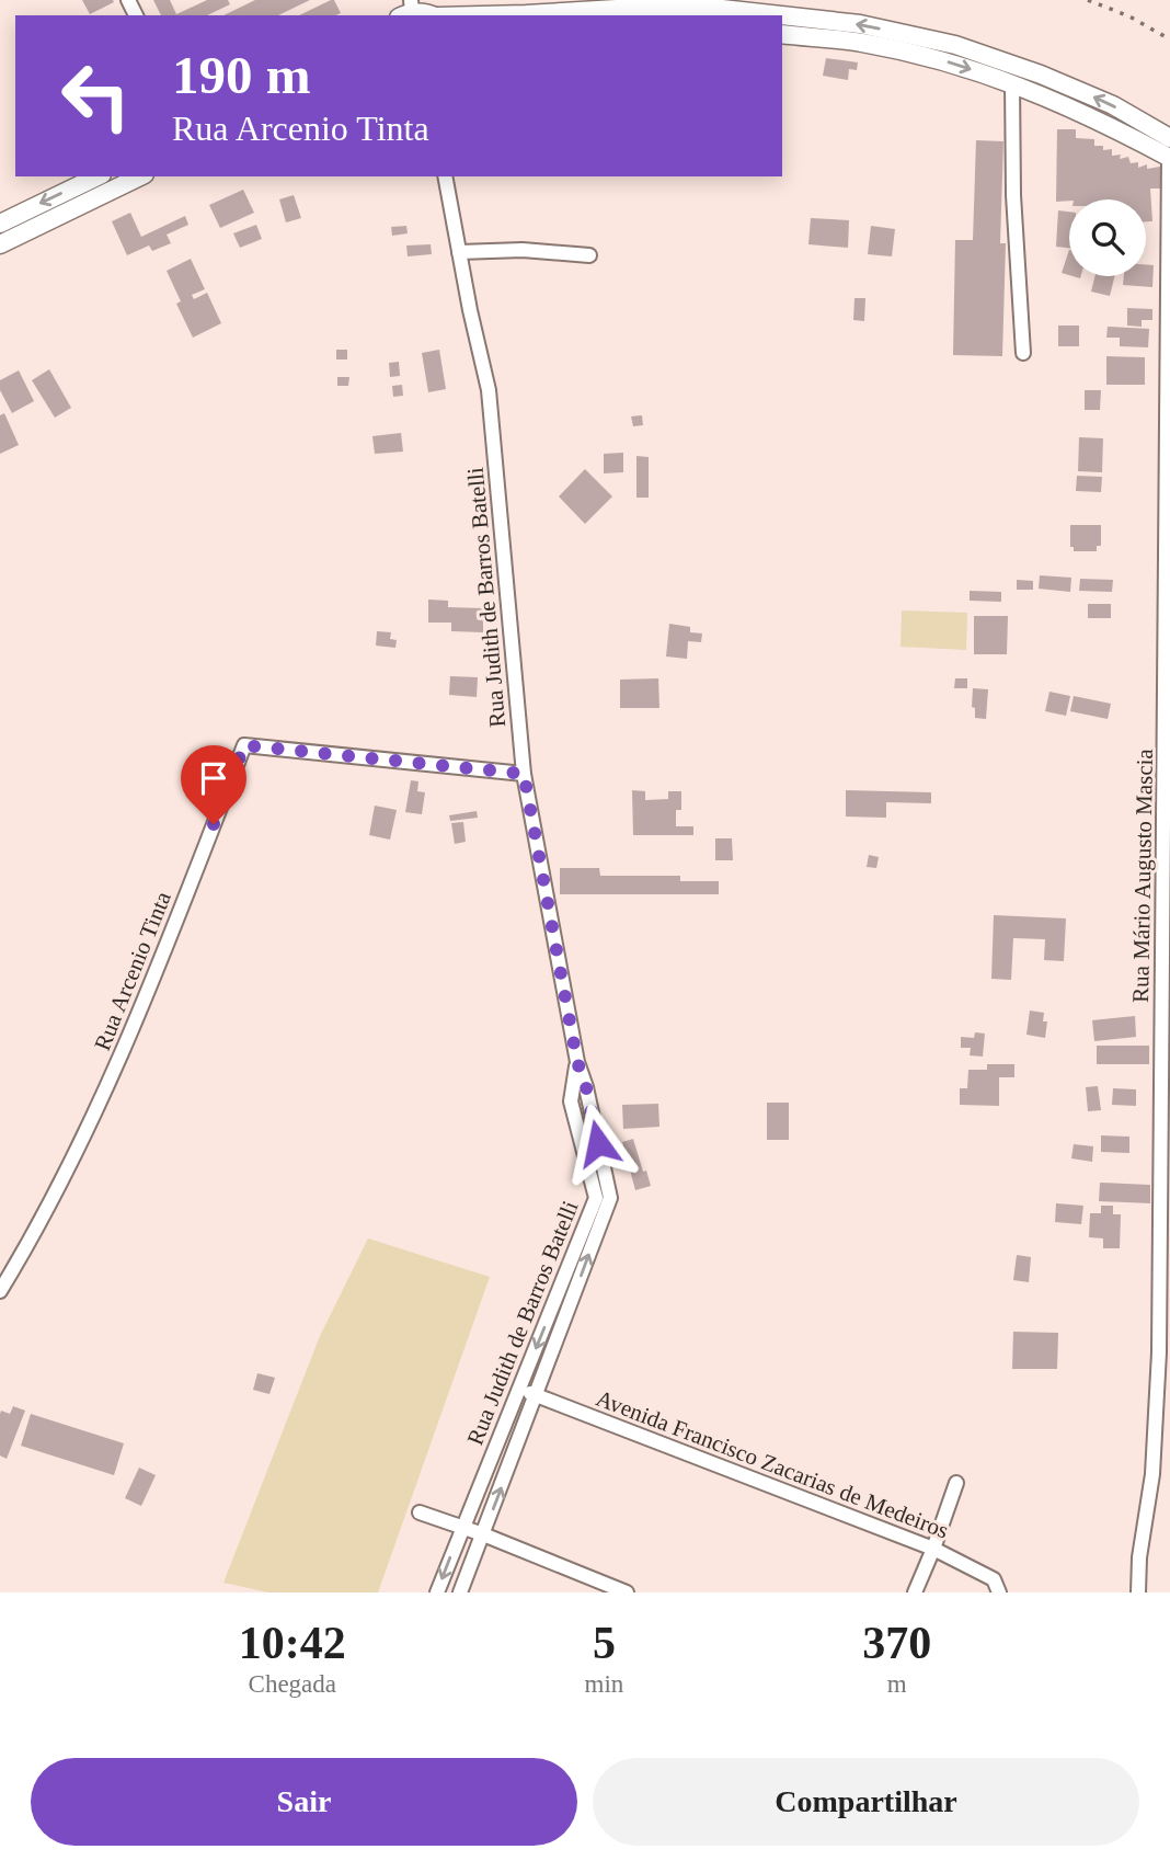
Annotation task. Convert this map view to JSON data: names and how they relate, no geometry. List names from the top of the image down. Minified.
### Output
{"streets":{"street":["Rua Judith de Barros Batelli","Rua Mário Augusto Mascia","Rua Arcenio Tinta","Avenida Francisco Zacarias de Medeiros"]},"crossings":[["Rua Judith de Barros Batelli","Rua Arcenio Tinta"],["Rua Judith de Barros Batelli","Avenida Francisco Zacarias de Medeiros"]],"page":{"turn":["190 m","Rua Arcenio Tinta"],"eta":["10:42","Chegada","5","min","370","m"],"buttons":["Sair","Compartilhar"]}}
